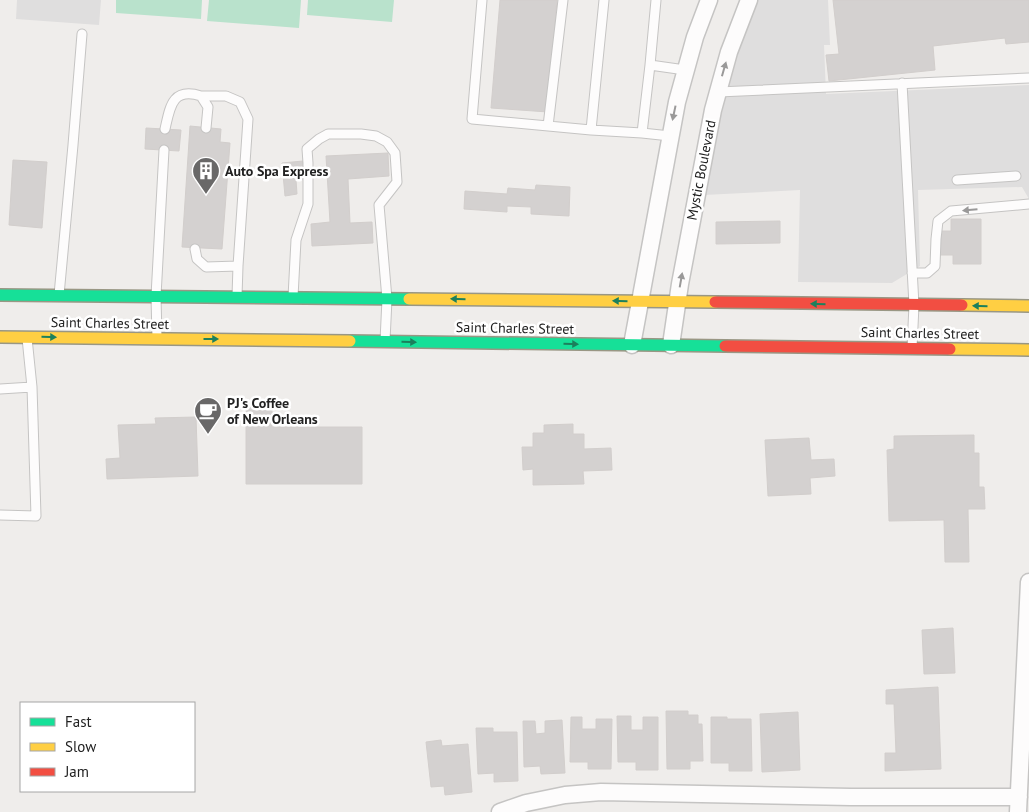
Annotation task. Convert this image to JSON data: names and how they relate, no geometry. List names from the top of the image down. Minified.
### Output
{"streets":{"street":["Mystic Boulevard","Saint Charles Street"]},"crossings":[["Mystic Boulevard","Saint Charles Street"]],"places":{"building":["Auto Spa Express"],"cafe":["PJ's Coffee of New Orleans"]},"legend":["Fast","Slow","Jam"]}
